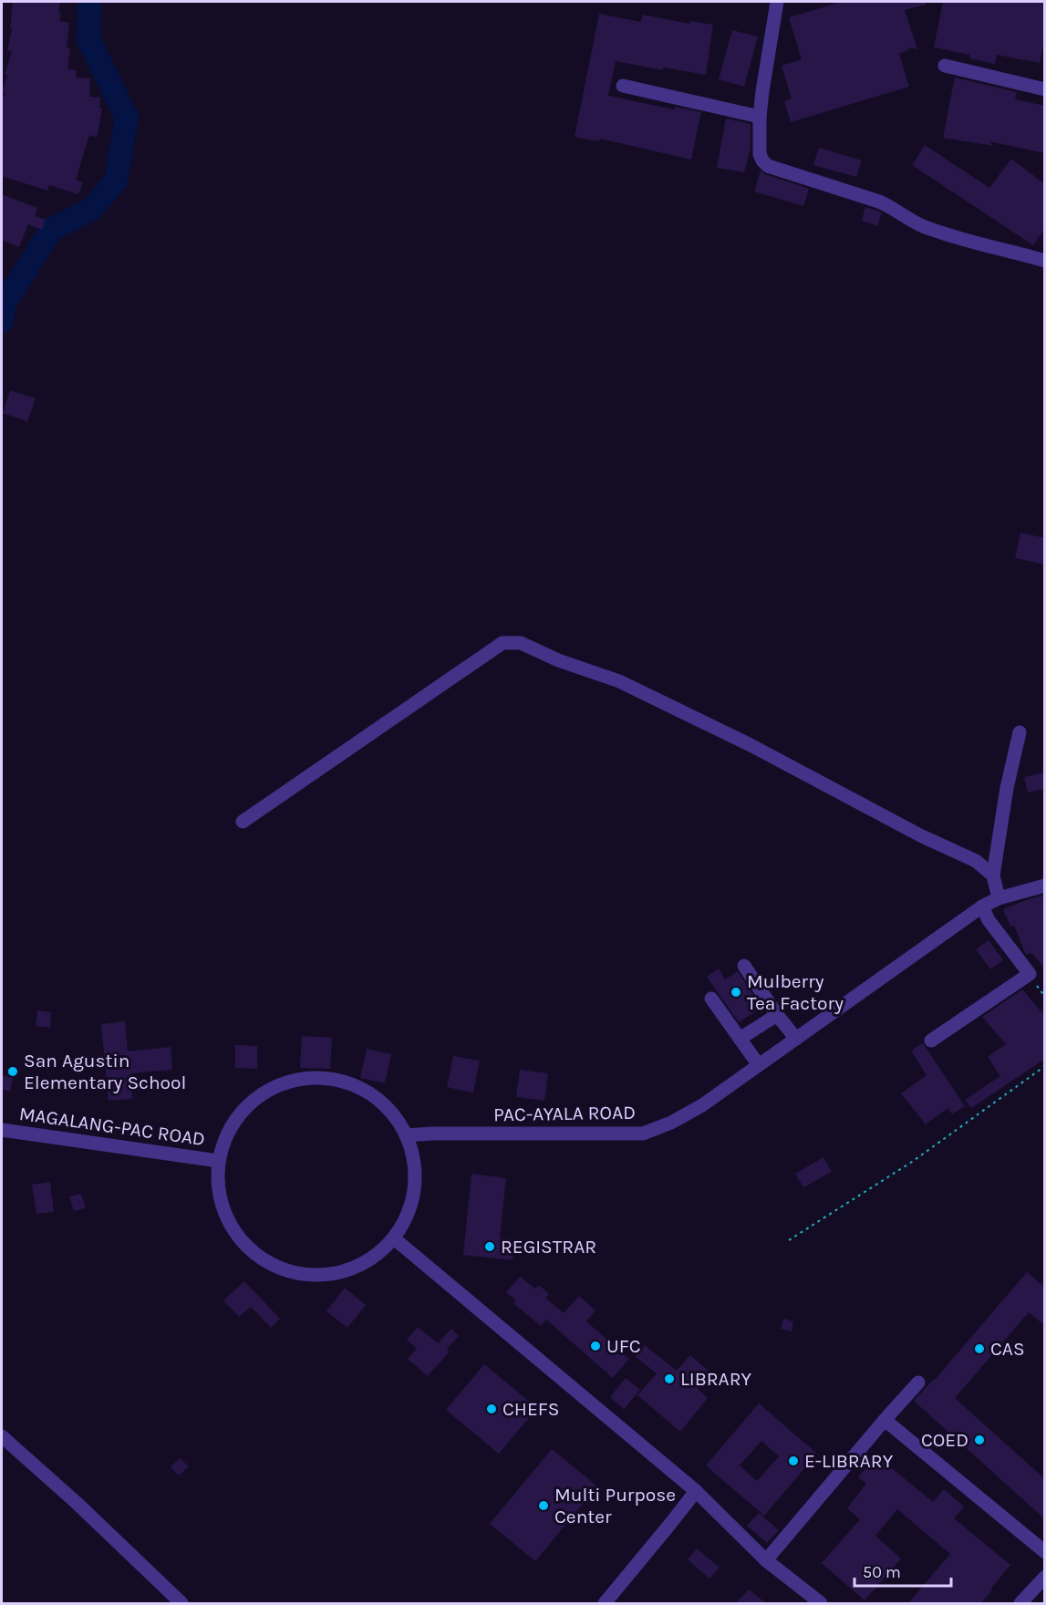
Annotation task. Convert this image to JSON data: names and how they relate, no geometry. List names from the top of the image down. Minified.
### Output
{"streets":{"street":["PAC-AYALA ROAD","MAGALANG-PAC ROAD"]},"crossings":[["PAC-AYALA ROAD","MAGALANG-PAC ROAD"]],"places":["Mulberry Tea Factory","San Agustin Elementary School","REGISTRAR","UFC","CAS","LIBRARY","CHEFS","COED","E-LIBRARY","Multi Purpose Center"],"scale_bar":"50 m"}
